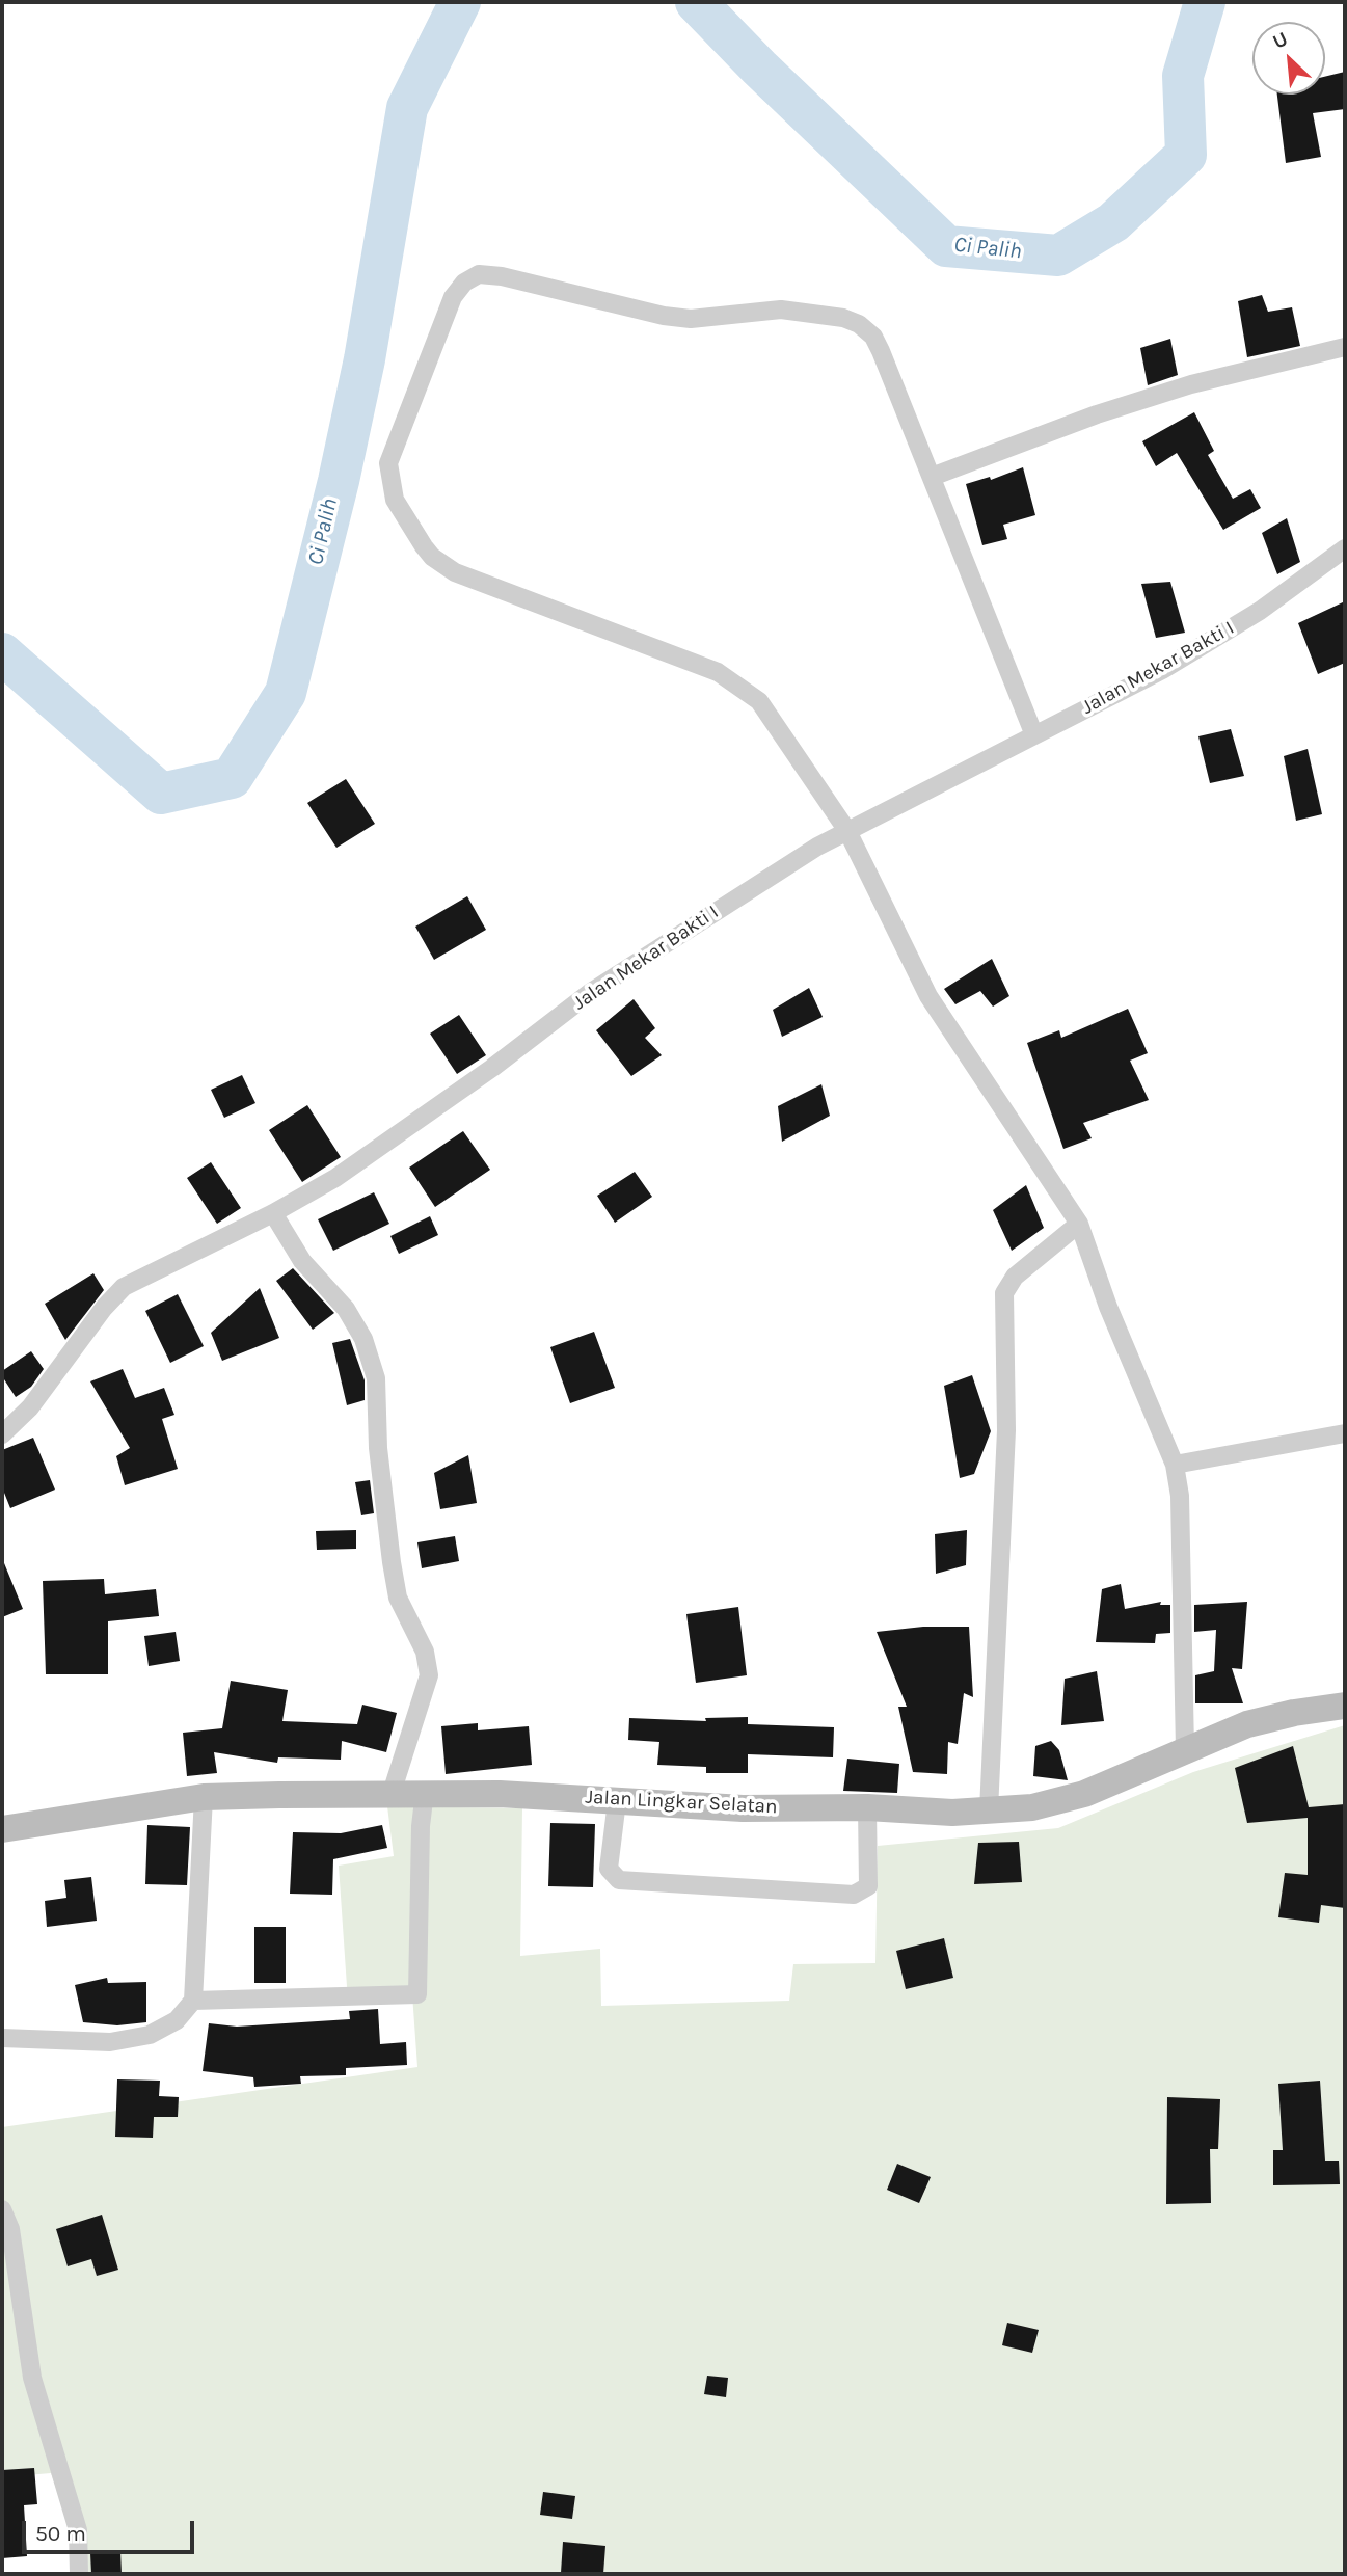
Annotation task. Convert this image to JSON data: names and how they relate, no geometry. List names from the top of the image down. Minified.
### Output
{"streets":{"street":["Jalan Mekar Bakti I","Jalan Lingkar Selatan"]},"water":["Ci Palih"],"scale_bar":"50 m","north":"top left"}
